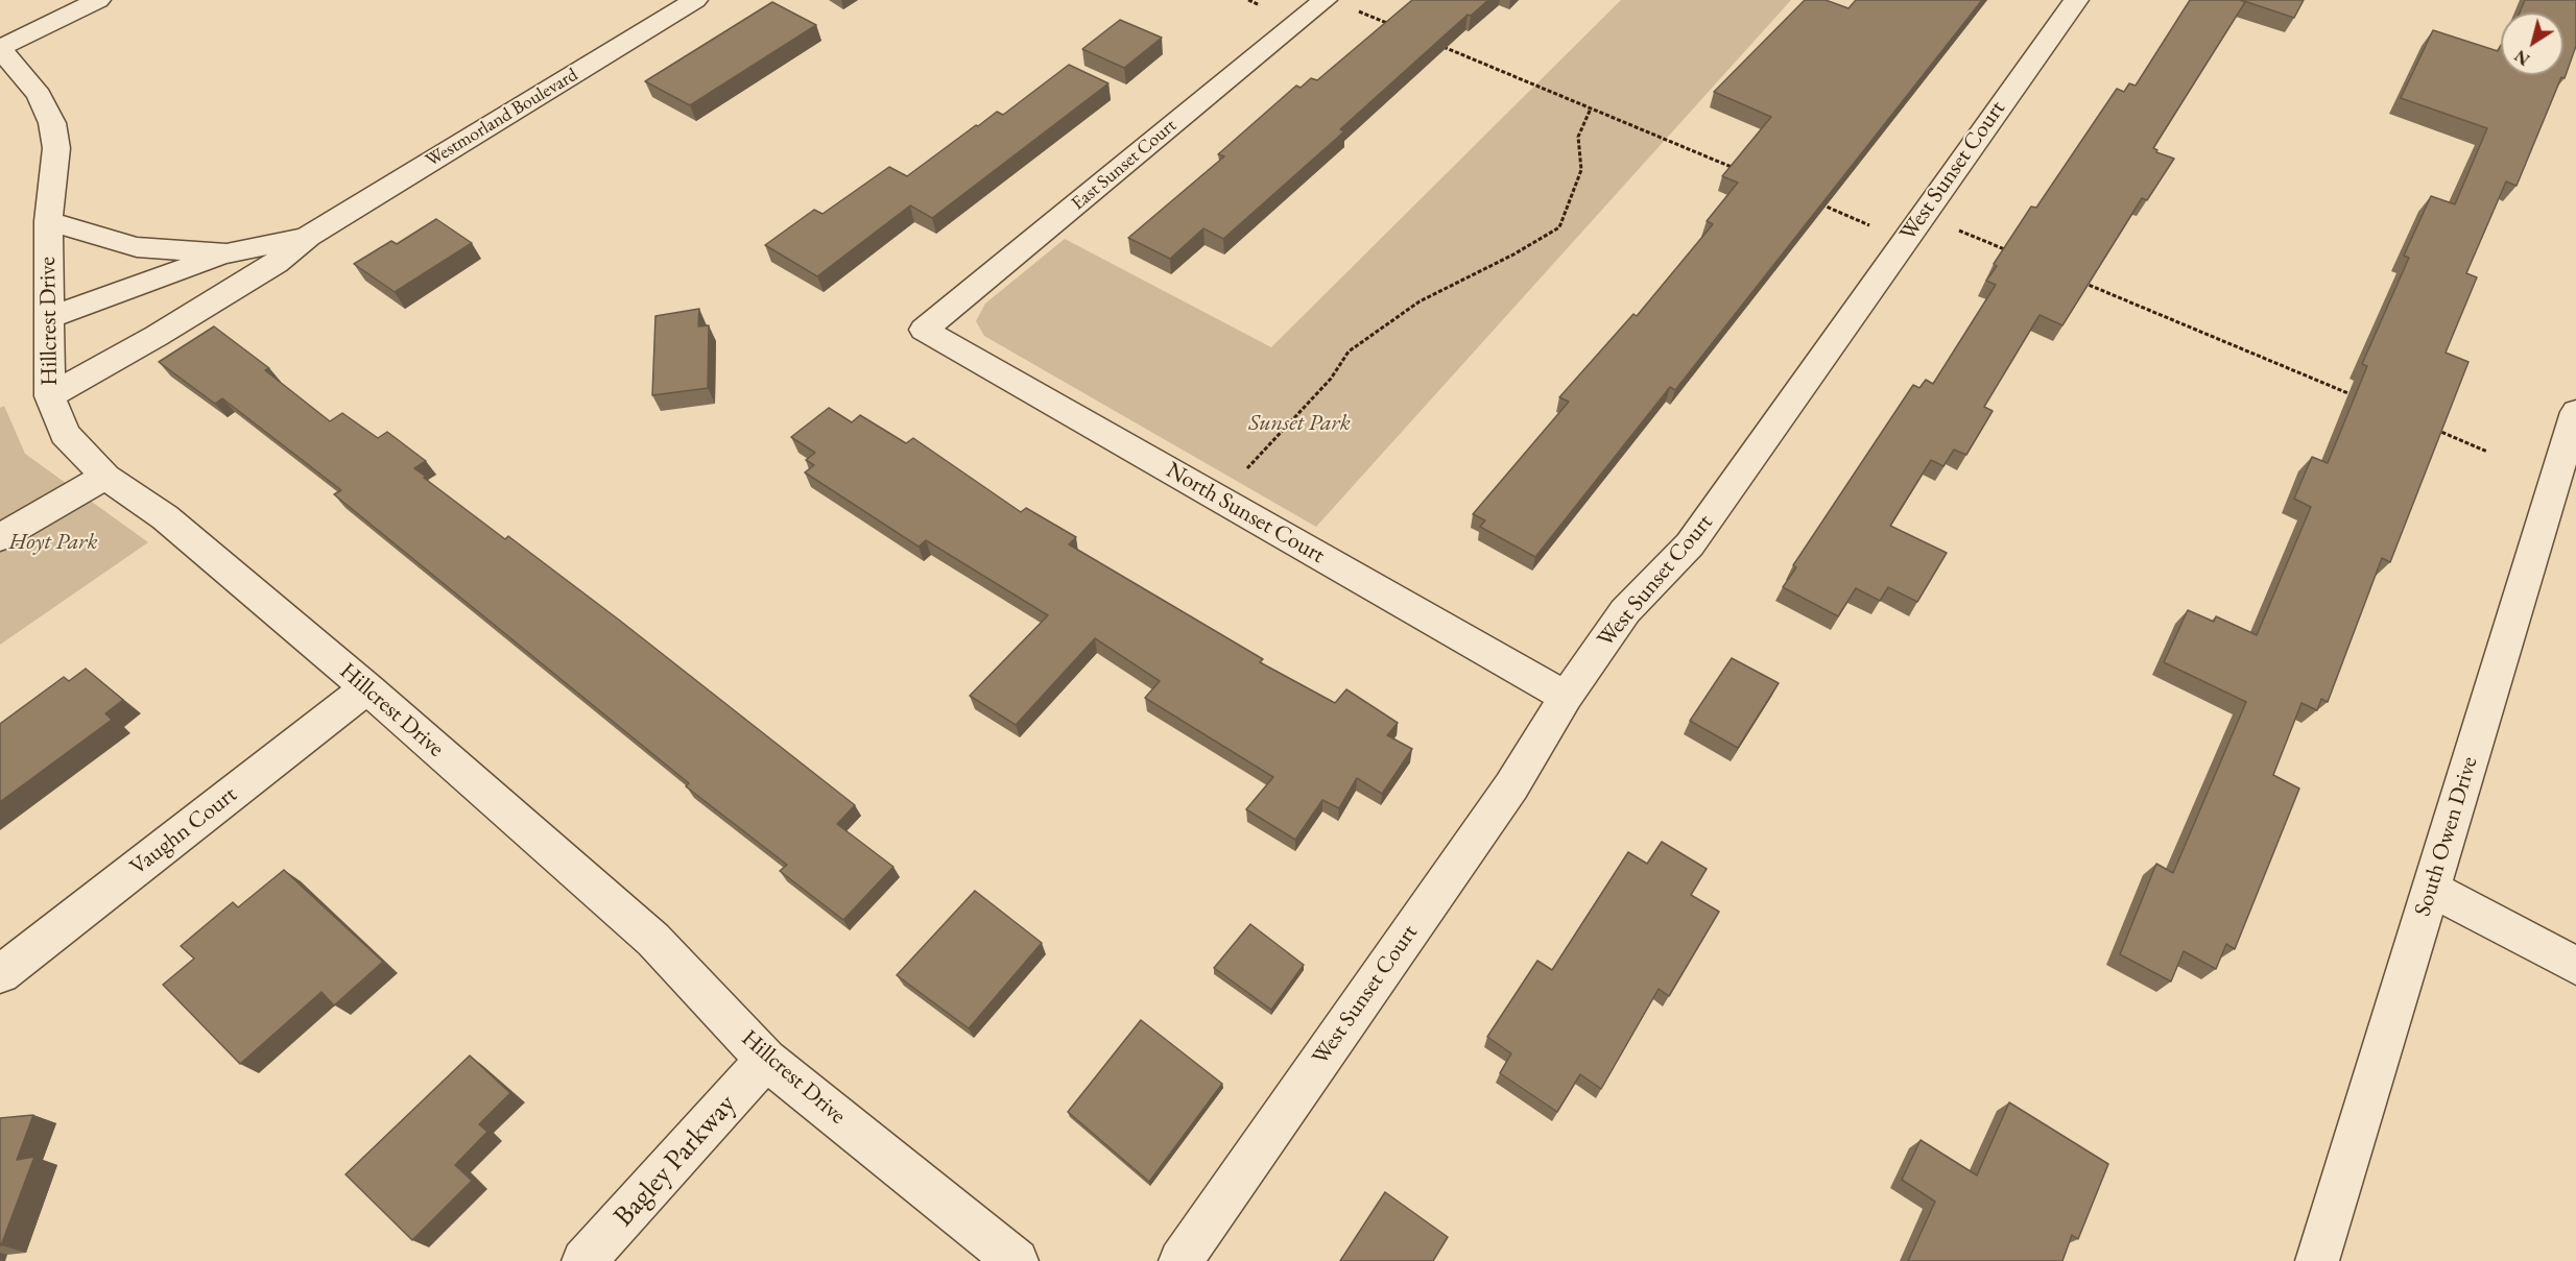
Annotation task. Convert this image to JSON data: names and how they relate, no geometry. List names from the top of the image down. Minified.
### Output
{"streets":{"street":["Westmorland Boulevard","East Sunset Court","West Sunset Court","Hillcrest Drive","North Sunset Court","Vaughn Court","South Owen Drive","Bagley Parkway"]},"crossings":[["Westmorland Boulevard","Hillcrest Drive"],["East Sunset Court","North Sunset Court"],["West Sunset Court","North Sunset Court"],["Hillcrest Drive","Vaughn Court"],["Hillcrest Drive","Bagley Parkway"]],"parks":["Sunset Park","Hoyt Park"],"north":"bottom left"}
